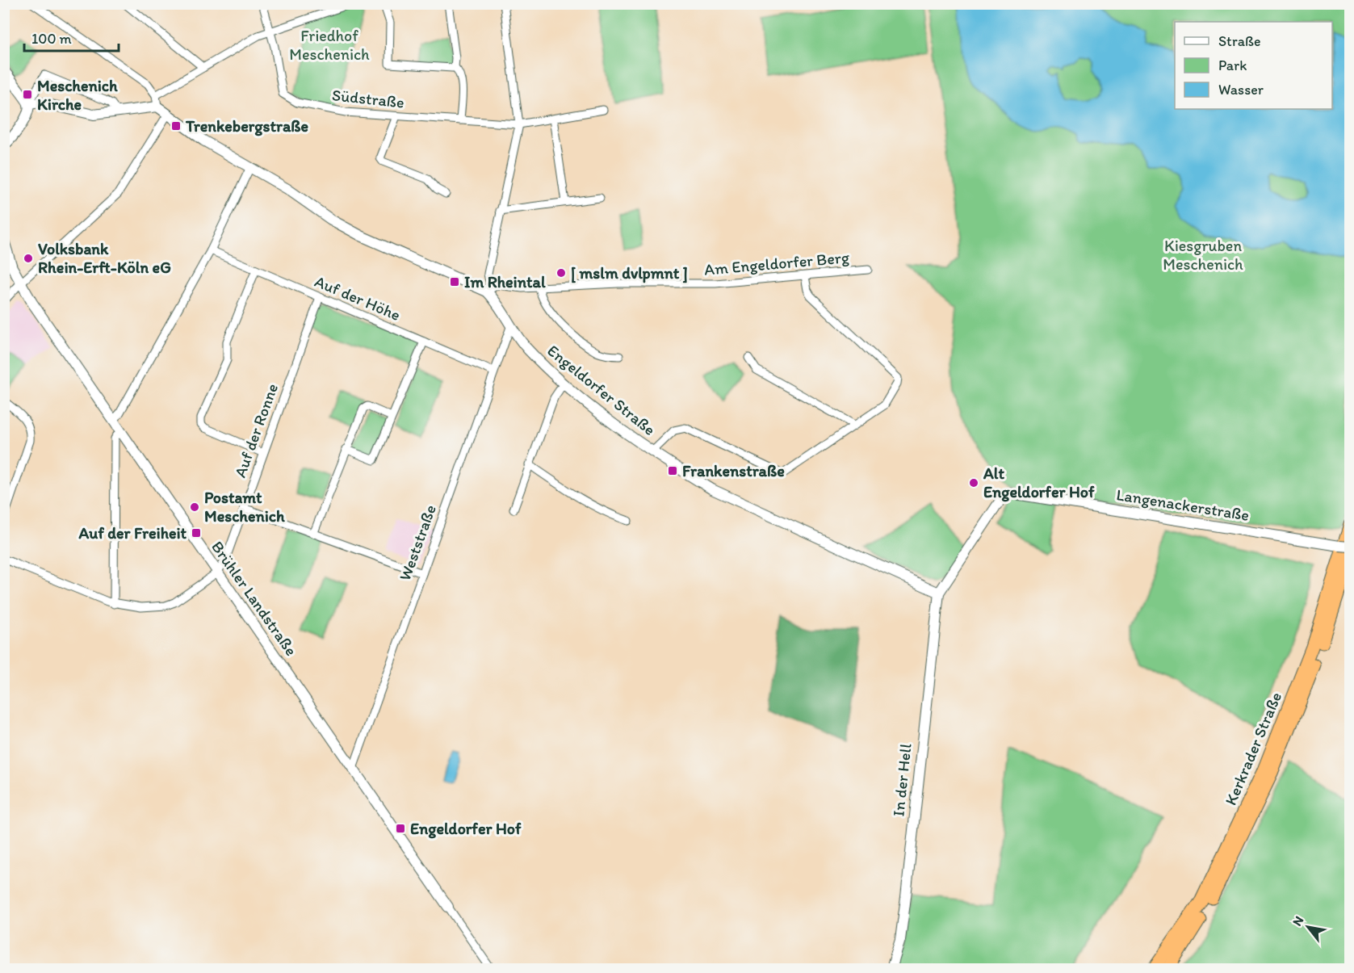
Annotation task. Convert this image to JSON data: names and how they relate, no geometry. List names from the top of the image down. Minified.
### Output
{"streets":{"highway":["Kerkrader Straße"],"street":["Südstraße","Am Engeldorfer Berg","Auf der Höhe","Engeldorfer Straße","Auf der Ronne","Langenackerstraße","Weststraße","Brühler Landstraße","In der Hell"]},"crossings":[["Am Engeldorfer Berg","Engeldorfer Straße"],["Auf der Höhe","Auf der Ronne"],["Auf der Höhe","Weststraße"],["Engeldorfer Straße","Langenackerstraße"],["Engeldorfer Straße","Weststraße"],["Engeldorfer Straße","In der Hell"],["Auf der Ronne","Brühler Landstraße"],["Langenackerstraße","In der Hell"],["Weststraße","Brühler Landstraße"]],"parks":["Friedhof Meschenich","Kiesgruben Meschenich"],"places":{"transit":["Meschenich Kirche","Trenkebergstraße","Im Rheintal","Frankenstraße","Auf der Freiheit","Engeldorfer Hof"],"other":["Volksbank Rhein-Erft-Köln eG","[ mslm dvlpmnt ]","Alt Engeldorfer Hof","Postamt Meschenich"]},"legend":["Straße","Park","Wasser"],"scale_bar":"100 m","north":"top left"}
